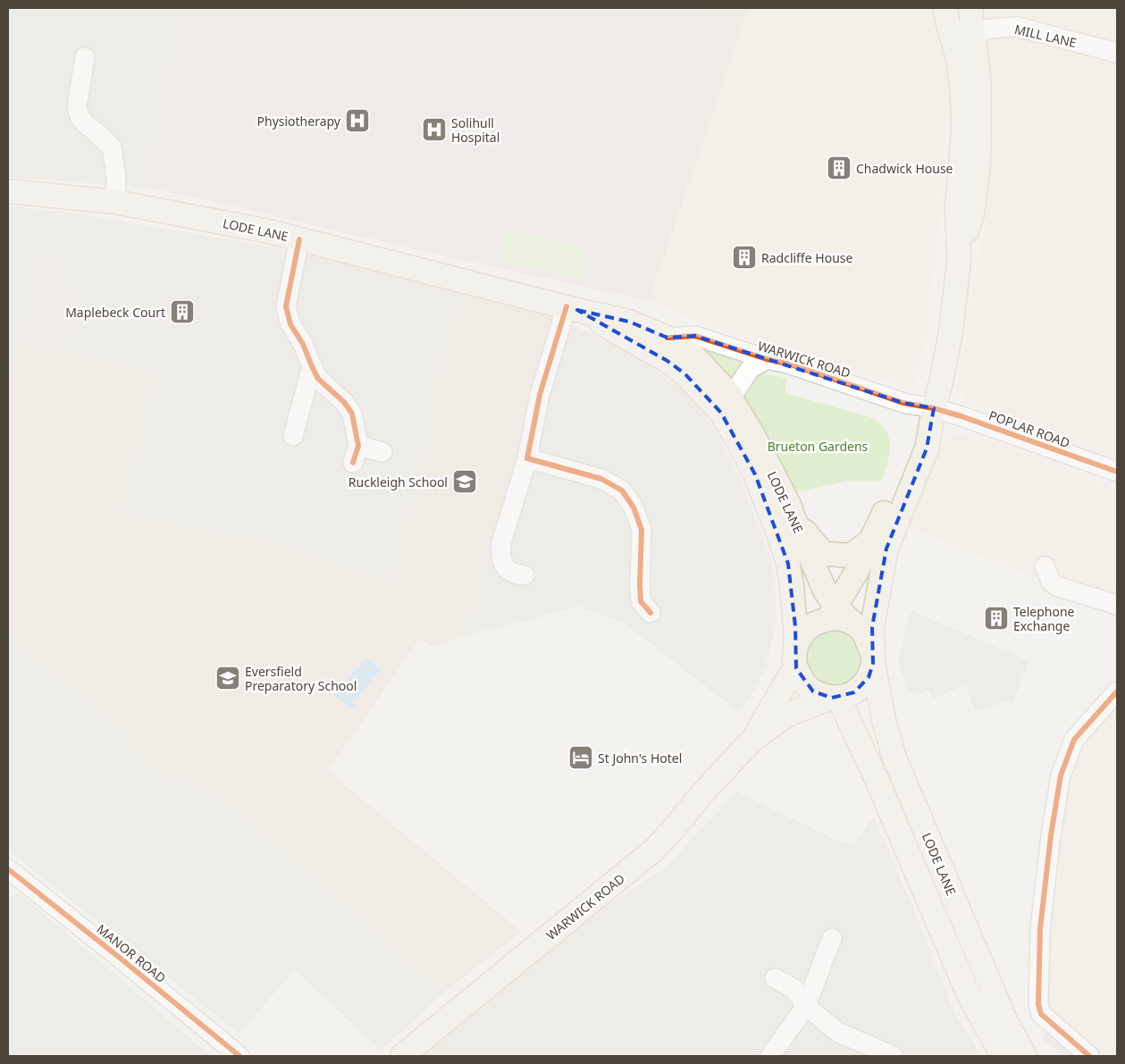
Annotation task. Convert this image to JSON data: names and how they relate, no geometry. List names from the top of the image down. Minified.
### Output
{"streets":{"main road":["LODE LANE","WARWICK ROAD"],"street":["MILL LANE","POPLAR ROAD","MANOR ROAD"]},"crossings":[["LODE LANE","WARWICK ROAD"],["WARWICK ROAD","POPLAR ROAD"]],"parks":["Brueton Gardens"],"places":{"hospital":["Physiotherapy","Solihull Hospital"],"building":["Chadwick House","Radcliffe House","Maplebeck Court","Telephone Exchange"],"school or university":["Ruckleigh School","Eversfield Preparatory School"],"hotel":["St John's Hotel"]}}
